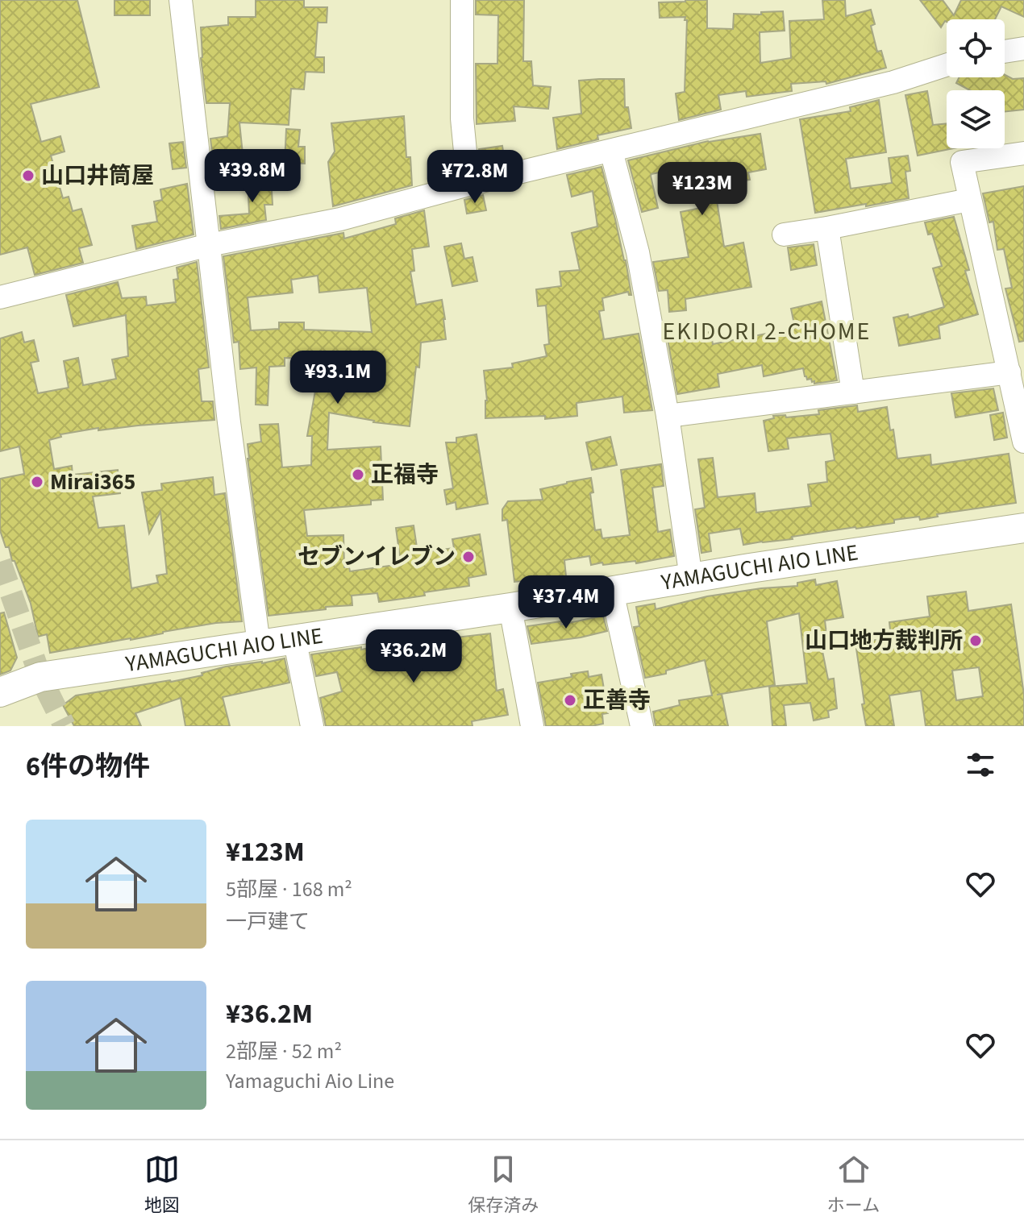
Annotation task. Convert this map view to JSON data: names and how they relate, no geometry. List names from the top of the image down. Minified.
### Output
{"streets":{"main road":["YAMAGUCHI AIO LINE"]},"districts":["EKIDORI 2-CHOME"],"places":["山口井筒屋","正福寺","Mirai365","セブンイレブン","山口地方裁判所","正善寺"],"page":{"price":["¥39.8M","¥72.8M","¥123M","¥93.1M","¥37.4M","¥36.2M"],"heading":"6件の物件","list":[{"name":"¥123M","note":"5部屋 · 168 m² · 一戸建て"},{"name":"¥36.2M","note":"2部屋 · 52 m² · Yamaguchi Aio Line"}],"tabs":["地図","保存済み","ホーム"]}}
